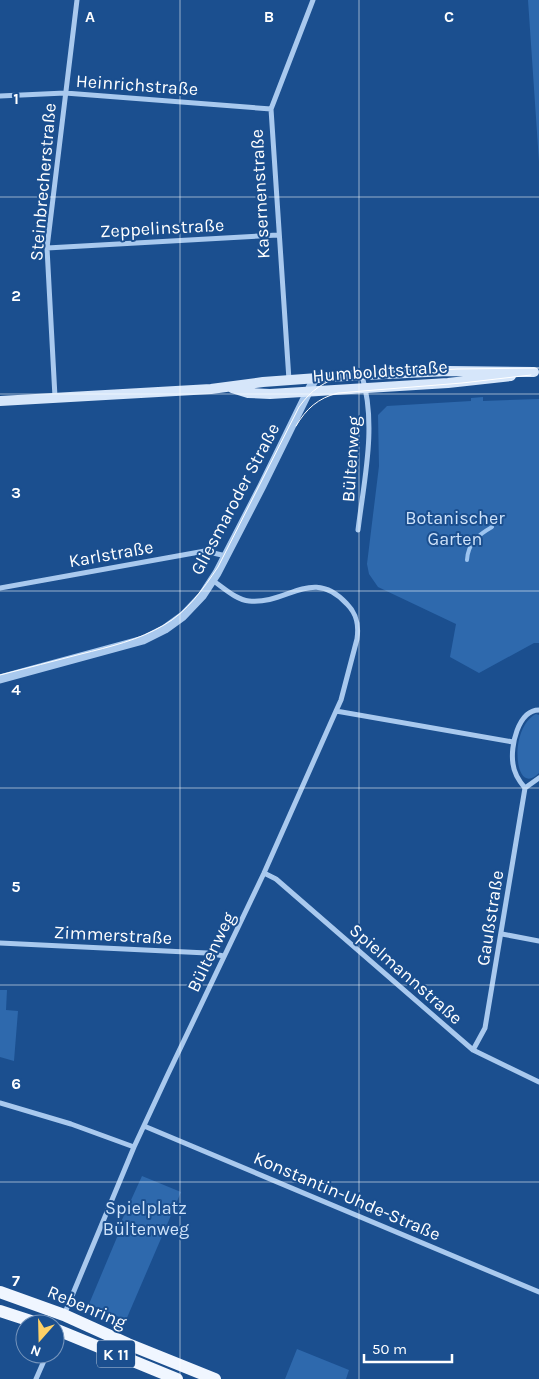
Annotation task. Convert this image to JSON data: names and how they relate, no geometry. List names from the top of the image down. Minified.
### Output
{"streets":{"main road":["Kasernenstraße","Humboldtstraße","Rebenring","K 11"],"street":["Heinrichstraße","Steinbrecherstraße","Zeppelinstraße","Bültenweg","Gliesmaroder Straße","Karlstraße","Gaußstraße","Zimmerstraße","Spielmannstraße","Konstantin-Uhde-Straße"]},"crossings":[["Heinrichstraße","Steinbrecherstraße"],["Heinrichstraße","Kasernenstraße"],["Steinbrecherstraße","Zeppelinstraße"],["Steinbrecherstraße","Humboldtstraße"],["Kasernenstraße","Zeppelinstraße"],["Kasernenstraße","Humboldtstraße"],["Humboldtstraße","Bültenweg"],["Humboldtstraße","Gliesmaroder Straße"],["Bültenweg","Gliesmaroder Straße"],["Bültenweg","Zimmerstraße"],["Bültenweg","Spielmannstraße"],["Bültenweg","Konstantin-Uhde-Straße"],["Gliesmaroder Straße","Karlstraße"],["Gaußstraße","Spielmannstraße"]],"parks":["Botanischer Garten","Spielplatz Bültenweg"],"scale_bar":"50 m","north":"bottom","grid":{"columns":["A","B","C"],"rows":["1","2","3","4","5","6","7"]}}
